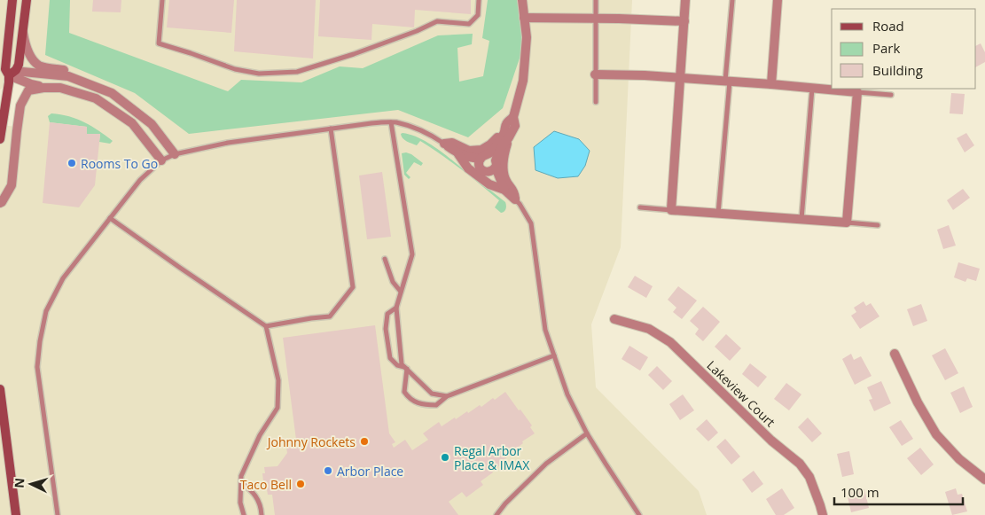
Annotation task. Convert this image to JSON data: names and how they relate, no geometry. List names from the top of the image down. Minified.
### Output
{"streets":{"street":["Lakeview Court"]},"places":["Rooms To Go","Johnny Rockets","Regal Arbor Place & IMAX","Arbor Place","Taco Bell"],"legend":["Road","Park","Building"],"scale_bar":"100 m","north":"left"}
